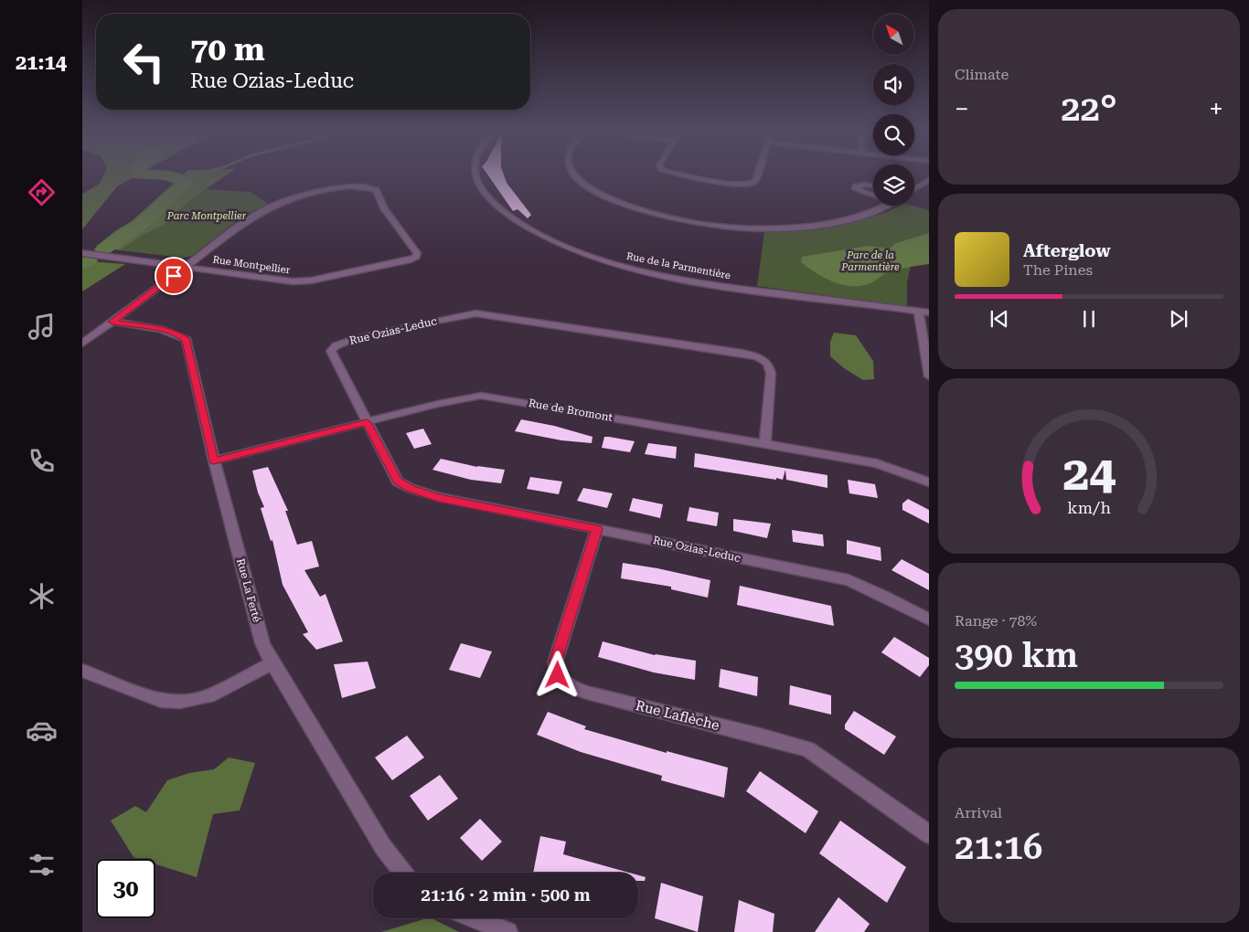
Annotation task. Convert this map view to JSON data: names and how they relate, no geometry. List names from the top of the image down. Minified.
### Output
{"streets":{"street":["Rue Montpellier","Rue de la Parmentière","Rue Ozias-Leduc","Rue de Bromont","Rue La Ferté","Rue Laflèche"]},"crossings":[["Rue Ozias-Leduc","Rue de Bromont"],["Rue Ozias-Leduc","Rue Laflèche"],["Rue de Bromont","Rue La Ferté"]],"parks":["Parc Montpellier","Parc de la Parmentière"],"north":"top left","page":{"tabs":"21:14","tile":["Climate",["Range · 78%","390 km"],["Arrival","21:16"]],"turn":["70 m","Rue Ozias-Leduc"],"heat":["−","22°","+"],"song":["Afterglow","The Pines"],"limit":"30","trip":"21:16 · 2 min · 500 m","gauge":["24","km/h"]}}
